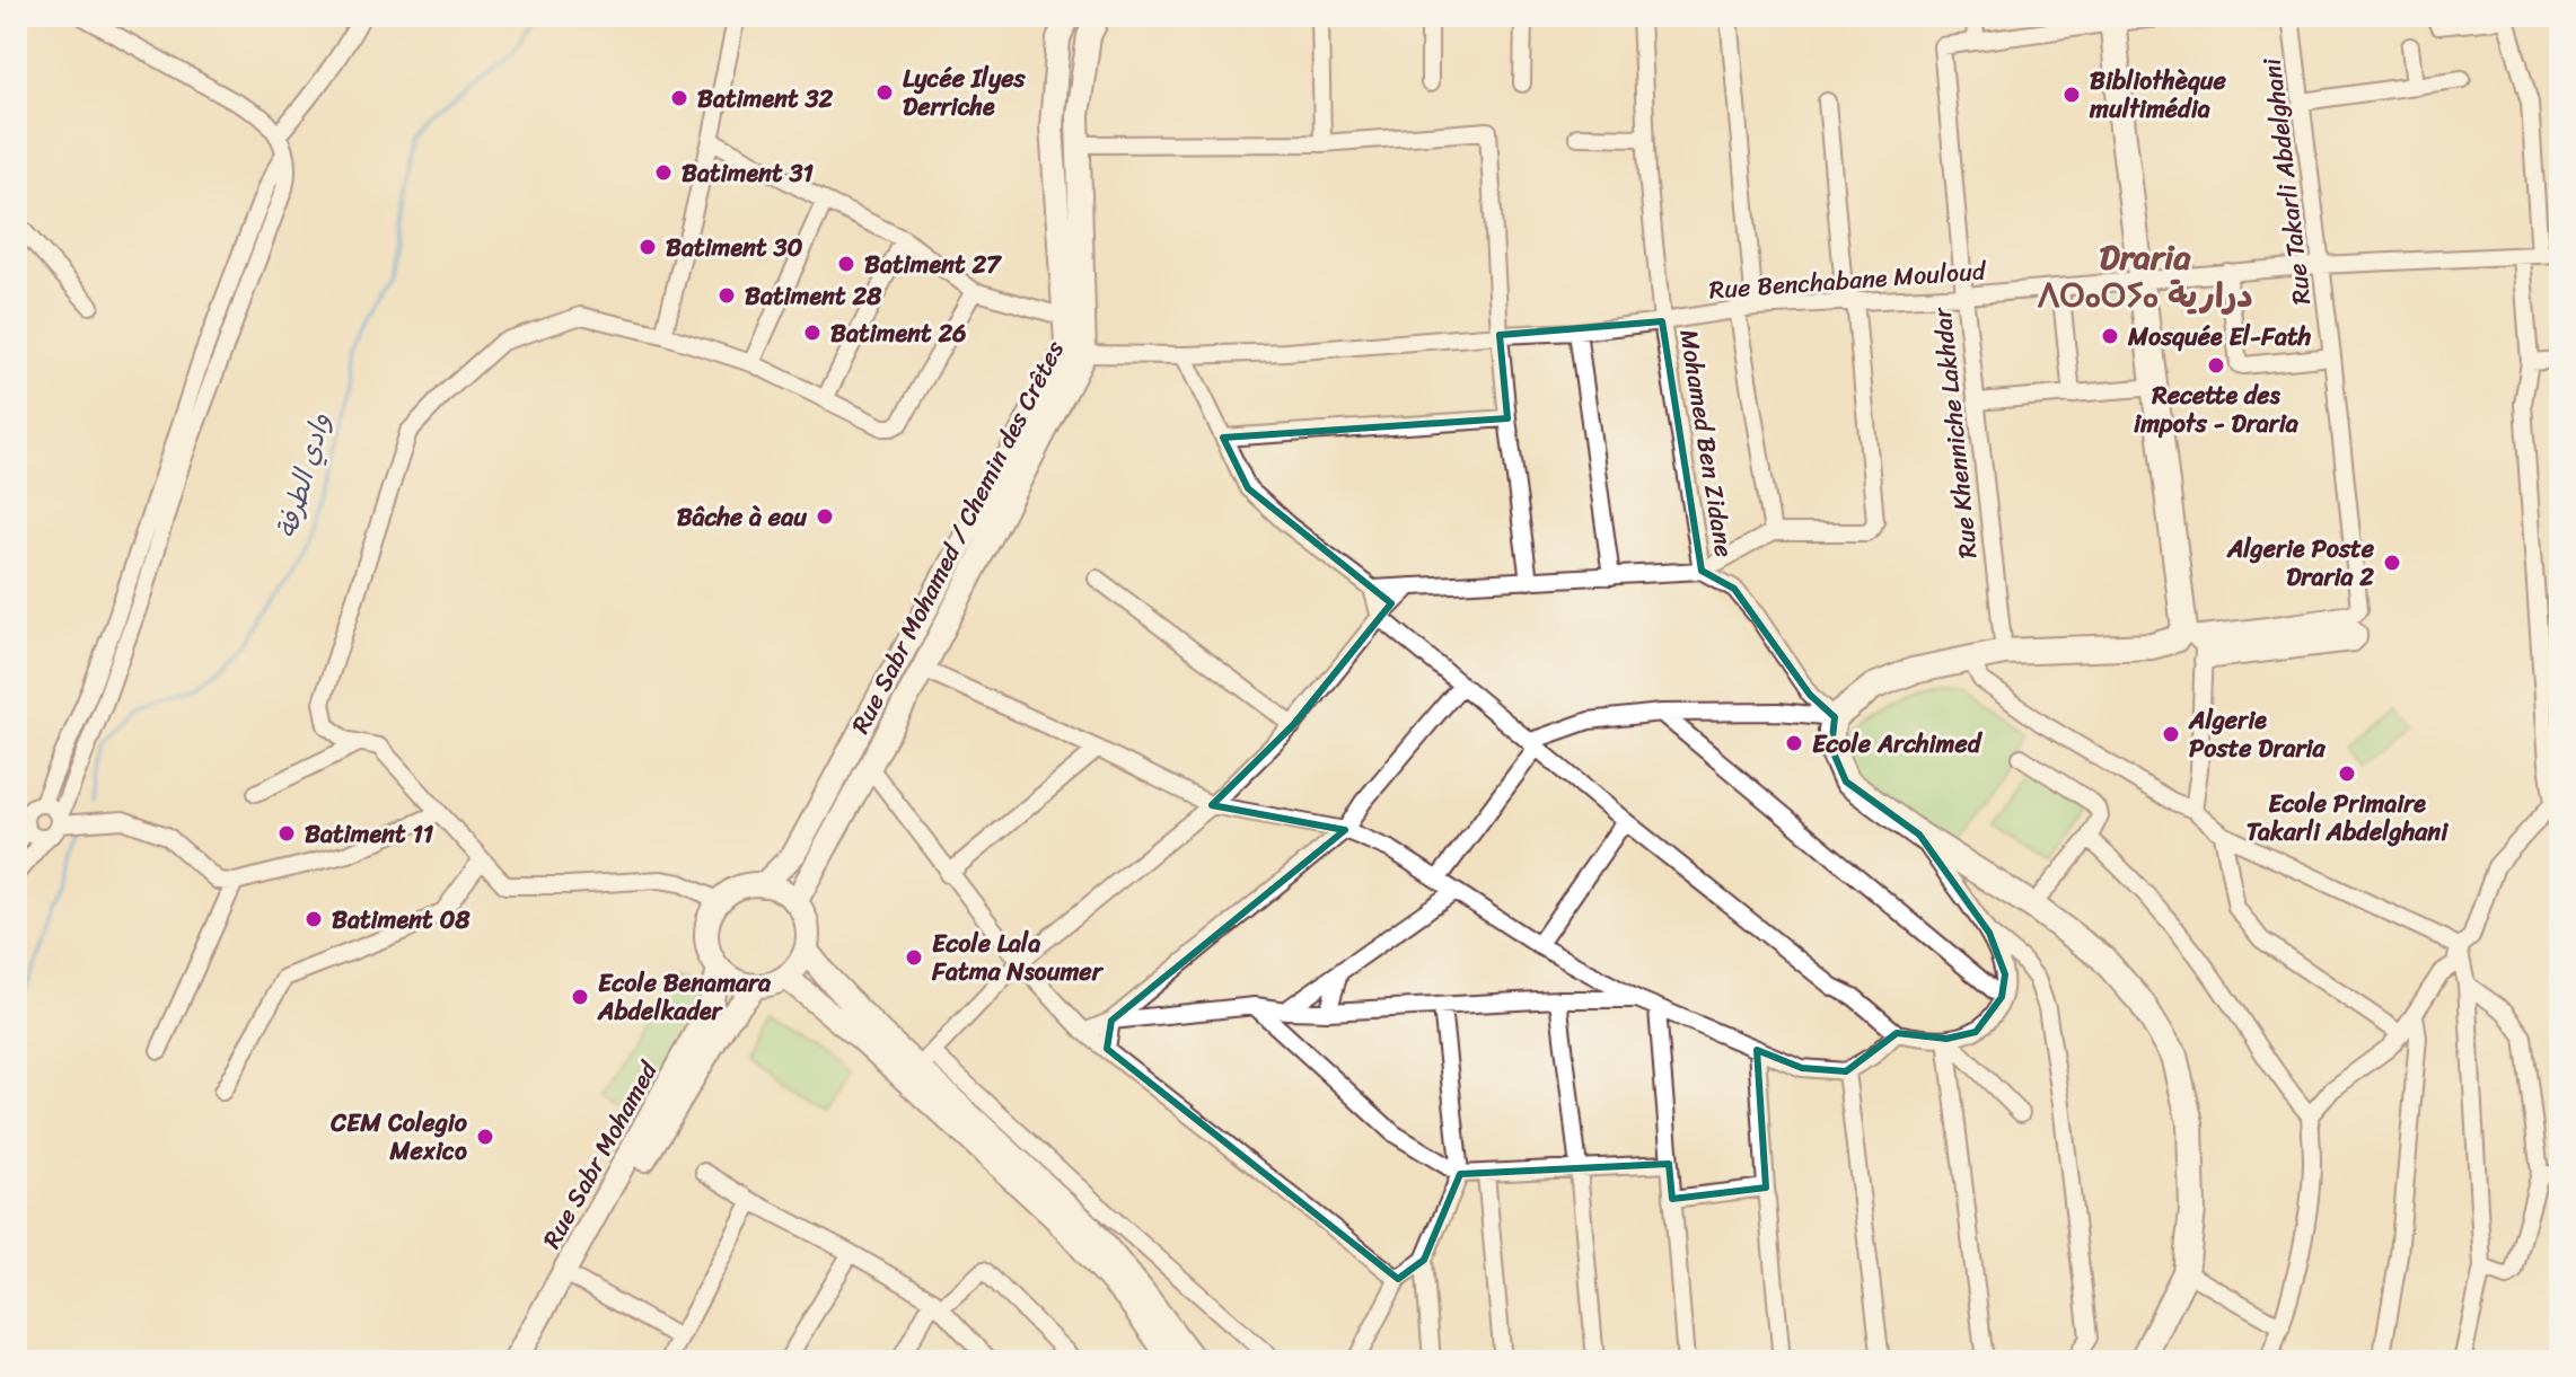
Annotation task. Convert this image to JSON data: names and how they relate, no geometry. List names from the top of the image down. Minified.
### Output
{"streets":{"main road":["Rue Sabr Mohamed / Chemin des Crêtes","Rue Sabr Mohamed"],"street":["Rue Takarli Abdelghani","Rue Benchabane Mouloud","Rue Khenniche Lakhdar","Mohamed Ben Zidane"]},"crossings":[["Rue Takarli Abdelghani","Rue Benchabane Mouloud"],["Rue Benchabane Mouloud","Rue Khenniche Lakhdar"],["Rue Benchabane Mouloud","Mohamed Ben Zidane"],["Rue Benchabane Mouloud","Rue Sabr Mohamed / Chemin des Crêtes"],["Rue Sabr Mohamed / Chemin des Crêtes","Rue Sabr Mohamed"]],"districts":["Draria ⴷⵔⴰⵔⵢⴰ درارية"],"water":["وادي الطرفة"],"places":["Lycée Ilyes Derriche","Bibliothèque multimédia","Batiment 32","Batiment 31","Batiment 30","Batiment 27","Batiment 28","Batiment 26","Mosquée El-Fath","Recette des impots - Draria","Bâche à eau","Algerie Poste Draria 2","Algerie Poste Draria","Ecole Archimed","Ecole Primaire Takarli Abdelghani","Batiment 11","Batiment 08","Ecole Lala Fatma Nsoumer","Ecole Benamara Abdelkader","CEM Colegio Mexico"]}
